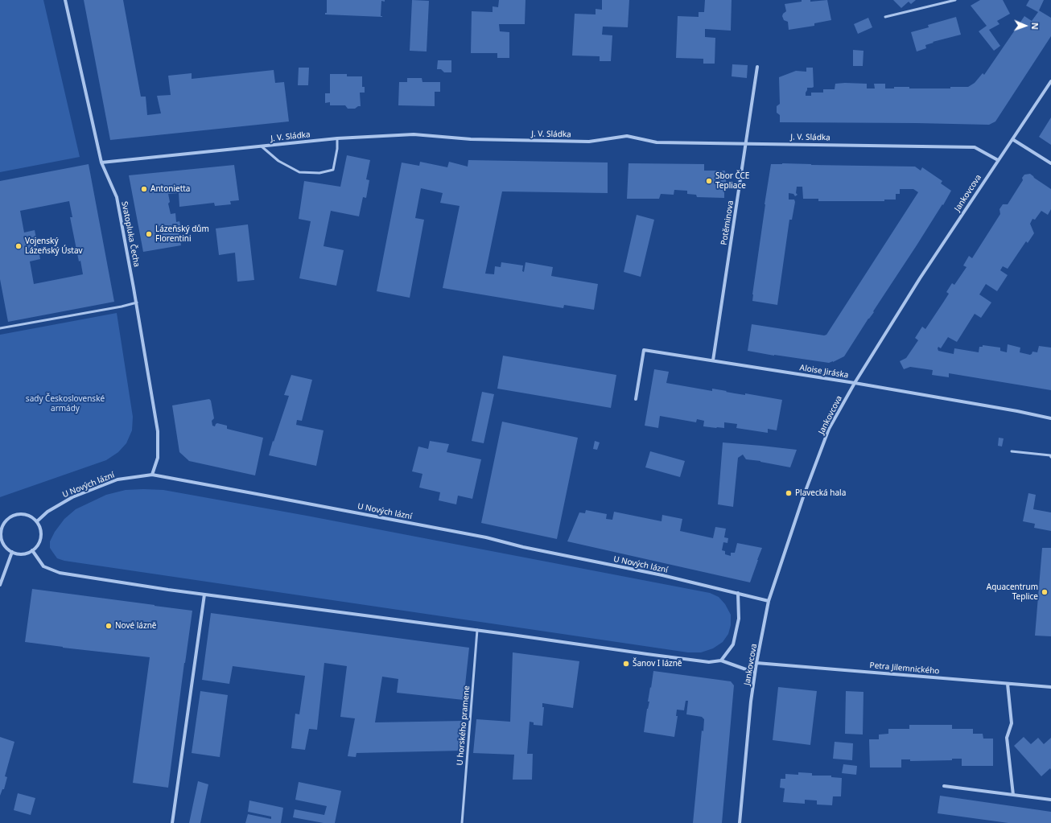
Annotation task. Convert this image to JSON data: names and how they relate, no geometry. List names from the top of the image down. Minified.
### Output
{"streets":{"street":["J. V. Sládka","Jankovcova","Potěminova","Svatopluka Čecha","Aloise Jiráska","U Nových lázní","Petra Jilemnického"],"lane":["U horského pramene"]},"crossings":[["J. V. Sládka","Jankovcova"],["J. V. Sládka","Potěminova"],["J. V. Sládka","Svatopluka Čecha"],["Jankovcova","Aloise Jiráska"],["Jankovcova","U Nových lázní"],["Jankovcova","Petra Jilemnického"],["Potěminova","Aloise Jiráska"],["Svatopluka Čecha","U Nových lázní"]],"parks":["sady Československé armády"],"places":["Sbor ČCE Tepliace","Antonietta","Lázeňský dům Florentini","Vojenský Lázeňský Ústav","Plavecká hala","Aquacentrum Teplice","Nové lázně","Šanov I lázně"],"north":"right"}
